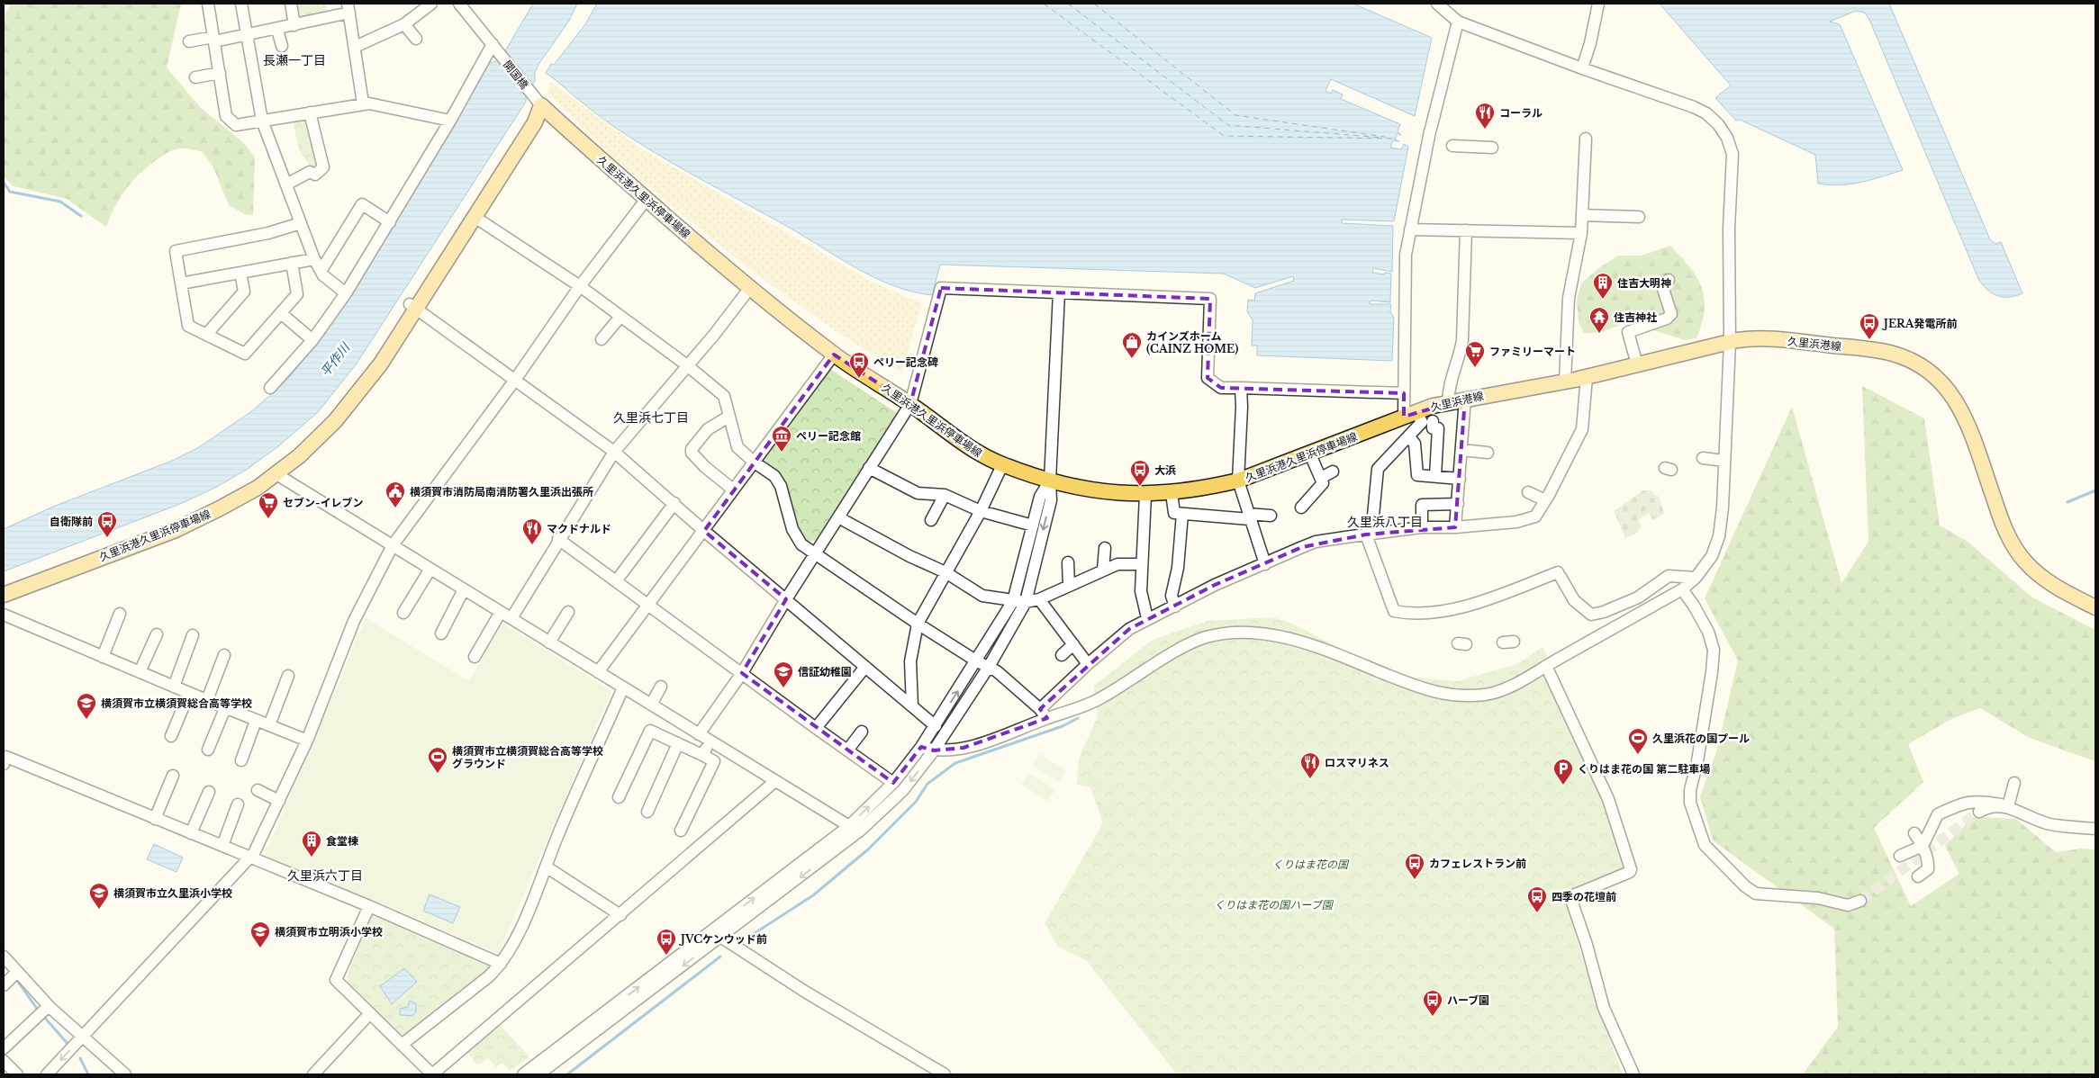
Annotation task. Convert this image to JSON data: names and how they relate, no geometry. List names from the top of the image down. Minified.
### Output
{"streets":{"main road":["久里浜港久里浜停車場線","久里浜港線"],"street":["開国橋"]},"crossings":[["開国橋","久里浜港久里浜停車場線"],["久里浜港久里浜停車場線","久里浜港線"]],"districts":["長瀬一丁目","久里浜七丁目","久里浜八丁目","久里浜六丁目"],"water":["平作川"],"parks":["くりはま花の国","くりはま花の国ハーブ園"],"places":{"restaurant":["コーラル","マクドナルド","ロスマリネス"],"building":["住吉大明神","食堂棟"],"temple":["住吉神社"],"bus stop":["JERA発電所前","ペリー記念碑","大浜","自衛隊前","カフェレストラン前","四季の花壇前","JVCケンウッド前","ハーブ園"],"shop":["カインズホーム (CAINZ HOME)"],"supermarket":["ファミリーマート","セブン-イレブン"],"museum":["ペリー記念館"],"public building":["横須賀市消防局南消防署久里浜出張所"],"school or university":["信証幼稚園","横須賀市立横須賀総合高等学校","横須賀市立久里浜小学校","横須賀市立明浜小学校"],"sports":["久里浜花の国プール","横須賀市立横須賀総合高等学校 グラウンド"],"parking":["くりはま花の国 第二駐車場"]}}
